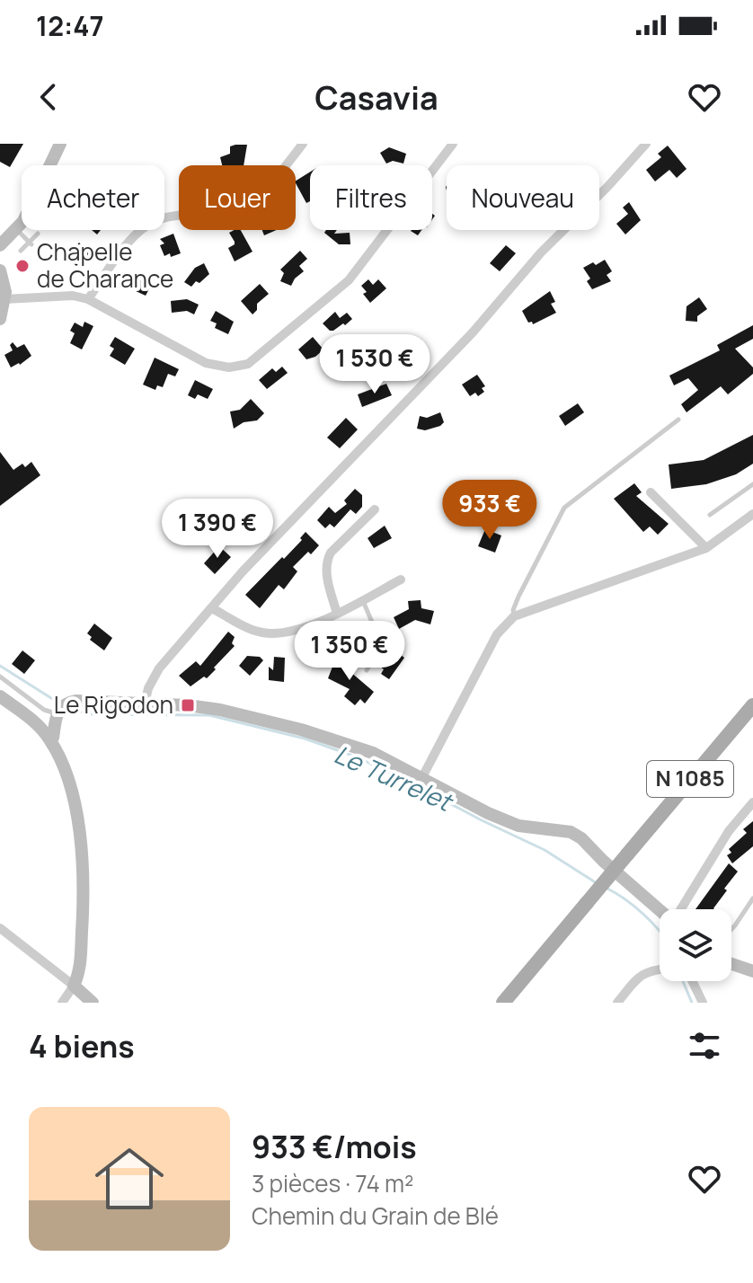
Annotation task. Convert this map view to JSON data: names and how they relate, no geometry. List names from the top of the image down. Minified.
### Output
{"streets":{"main road":["N 1085"]},"water":["Le Turrelet"],"places":{"other":["Chapelle de Charance"],"transit":["Le Rigodon"]},"page":{"status":"12:47","header":"Casavia","chip":["Acheter","Louer","Filtres","Nouveau"],"price":["1 530 €","933 €","1 390 €","1 350 €"],"heading":"4 biens","list":[{"name":"933 €/mois","note":"3 pièces · 74 m² · Chemin du Grain de Blé"}]}}
